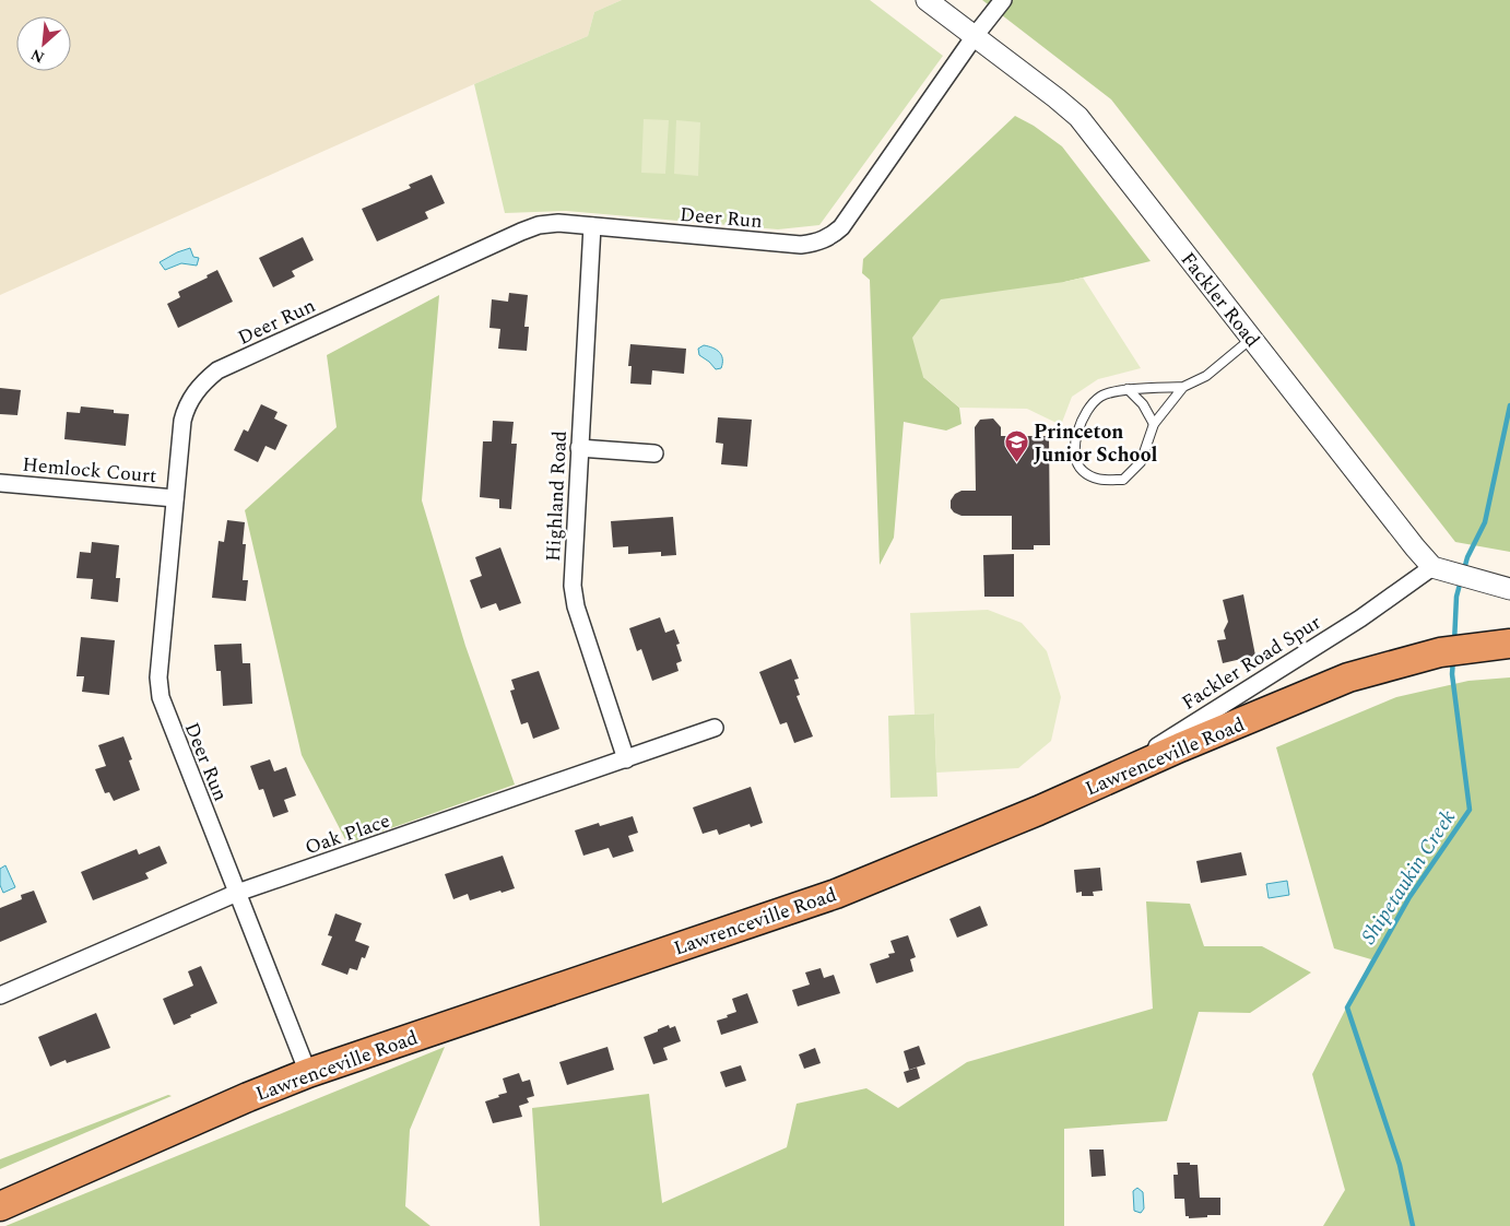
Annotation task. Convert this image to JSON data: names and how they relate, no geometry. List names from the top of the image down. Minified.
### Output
{"streets":{"highway":["Lawrenceville Road"],"street":["Deer Run","Fackler Road","Hemlock Court","Highland Road","Fackler Road Spur","Oak Place"]},"crossings":[["Deer Run","Fackler Road"],["Deer Run","Hemlock Court"],["Deer Run","Highland Road"],["Deer Run","Lawrenceville Road"],["Deer Run","Oak Place"],["Fackler Road","Fackler Road Spur"],["Highland Road","Oak Place"],["Fackler Road Spur","Lawrenceville Road"]],"water":["Shipetaukin Creek"],"places":{"school or university":["Princeton Junior School"]},"north":"bottom left"}
